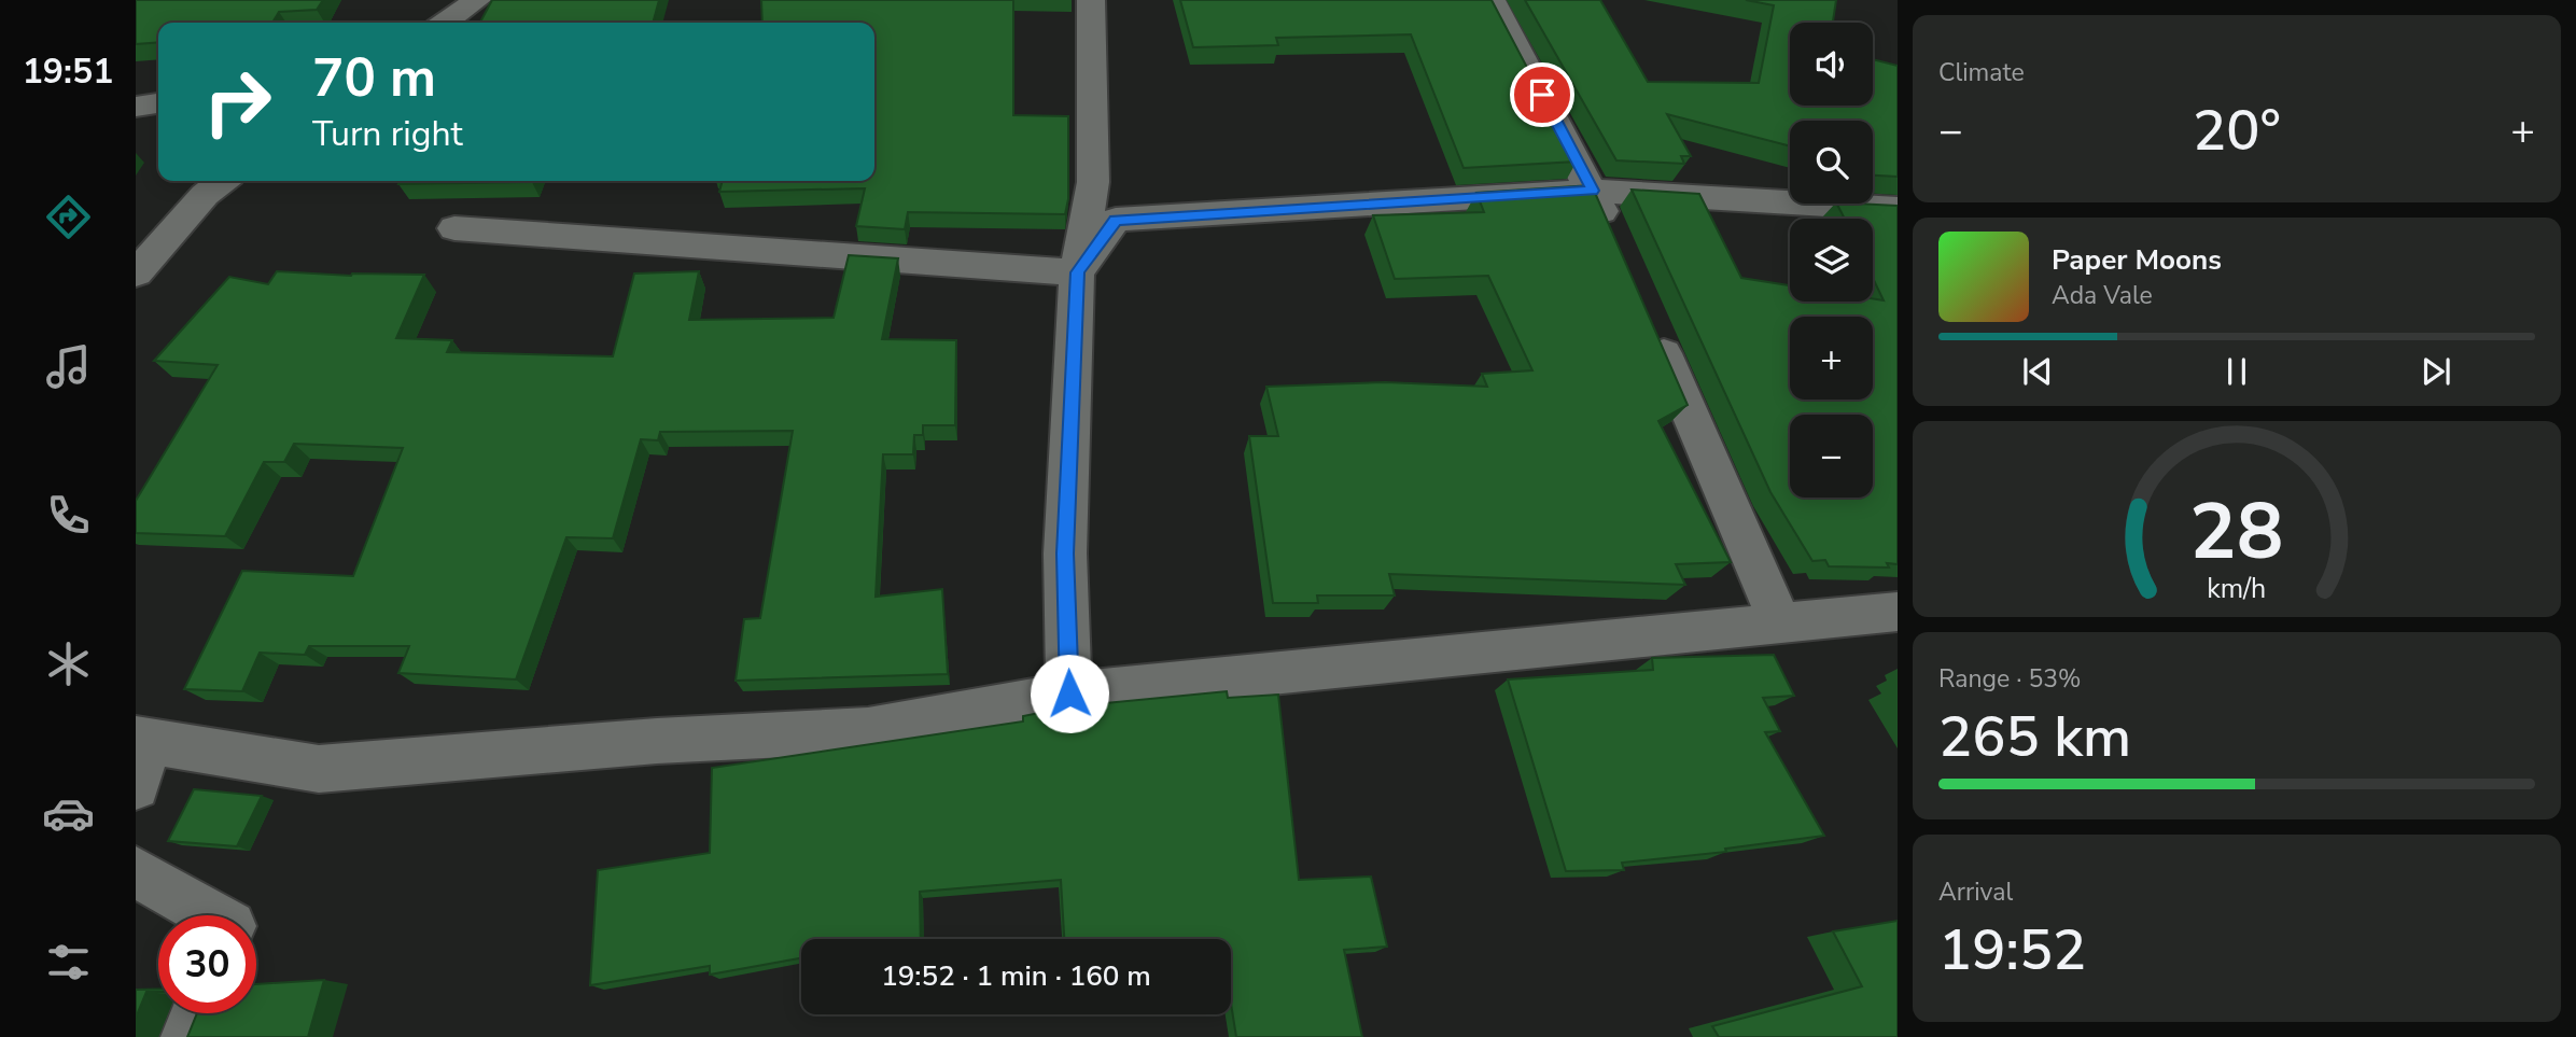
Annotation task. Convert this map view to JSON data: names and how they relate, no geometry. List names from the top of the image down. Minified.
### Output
{"page":{"tabs":"19:51","tile":["Climate",["Range · 53%","265 km"],["Arrival","19:52"]],"map_buttons":["+","−"],"turn":["70 m","Turn right"],"heat":["−","20°","+"],"song":["Paper Moons","Ada Vale"],"limit":"30","trip":"19:52 · 1 min · 160 m","gauge":["28","km/h"]}}
